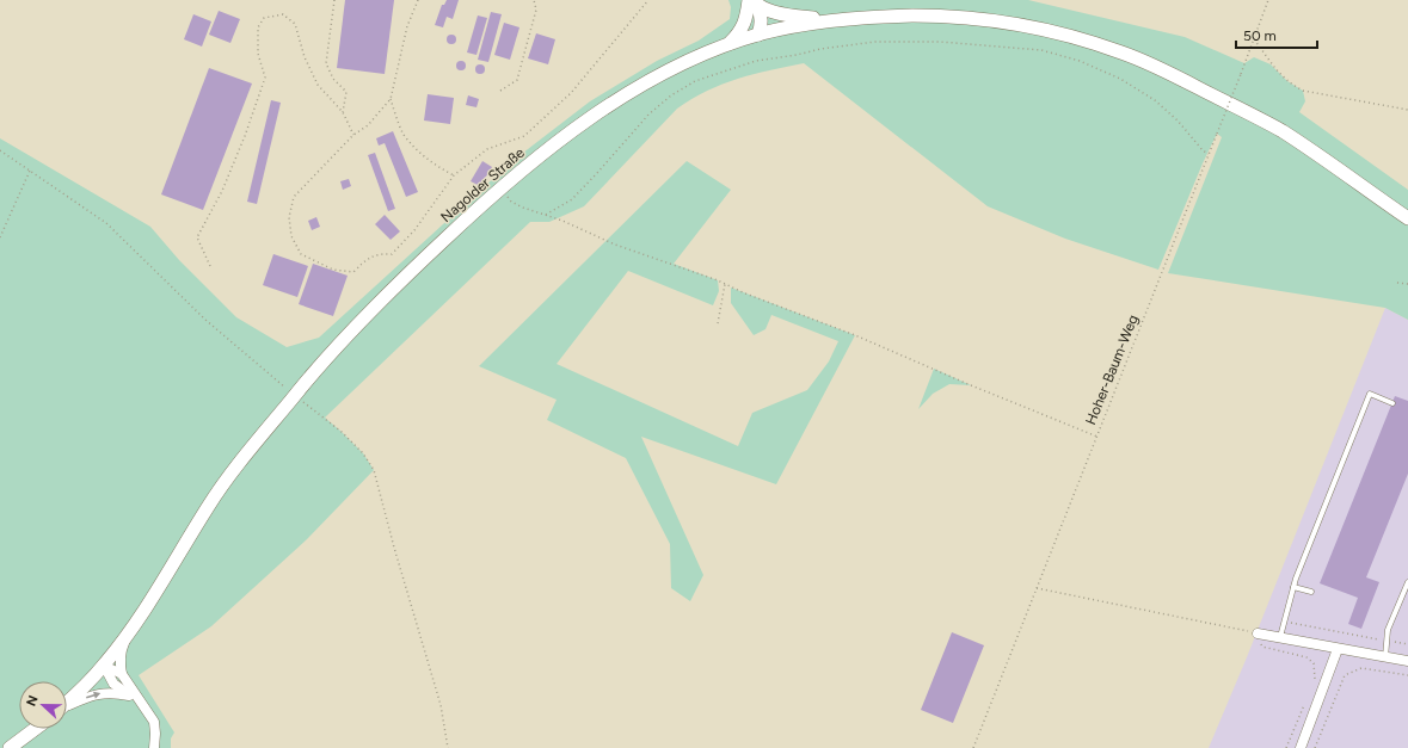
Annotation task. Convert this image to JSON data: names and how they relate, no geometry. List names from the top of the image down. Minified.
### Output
{"streets":{"main road":["Nagolder Straße"],"path":["Hoher-Baum-Weg"]},"scale_bar":"50 m","north":"left"}
